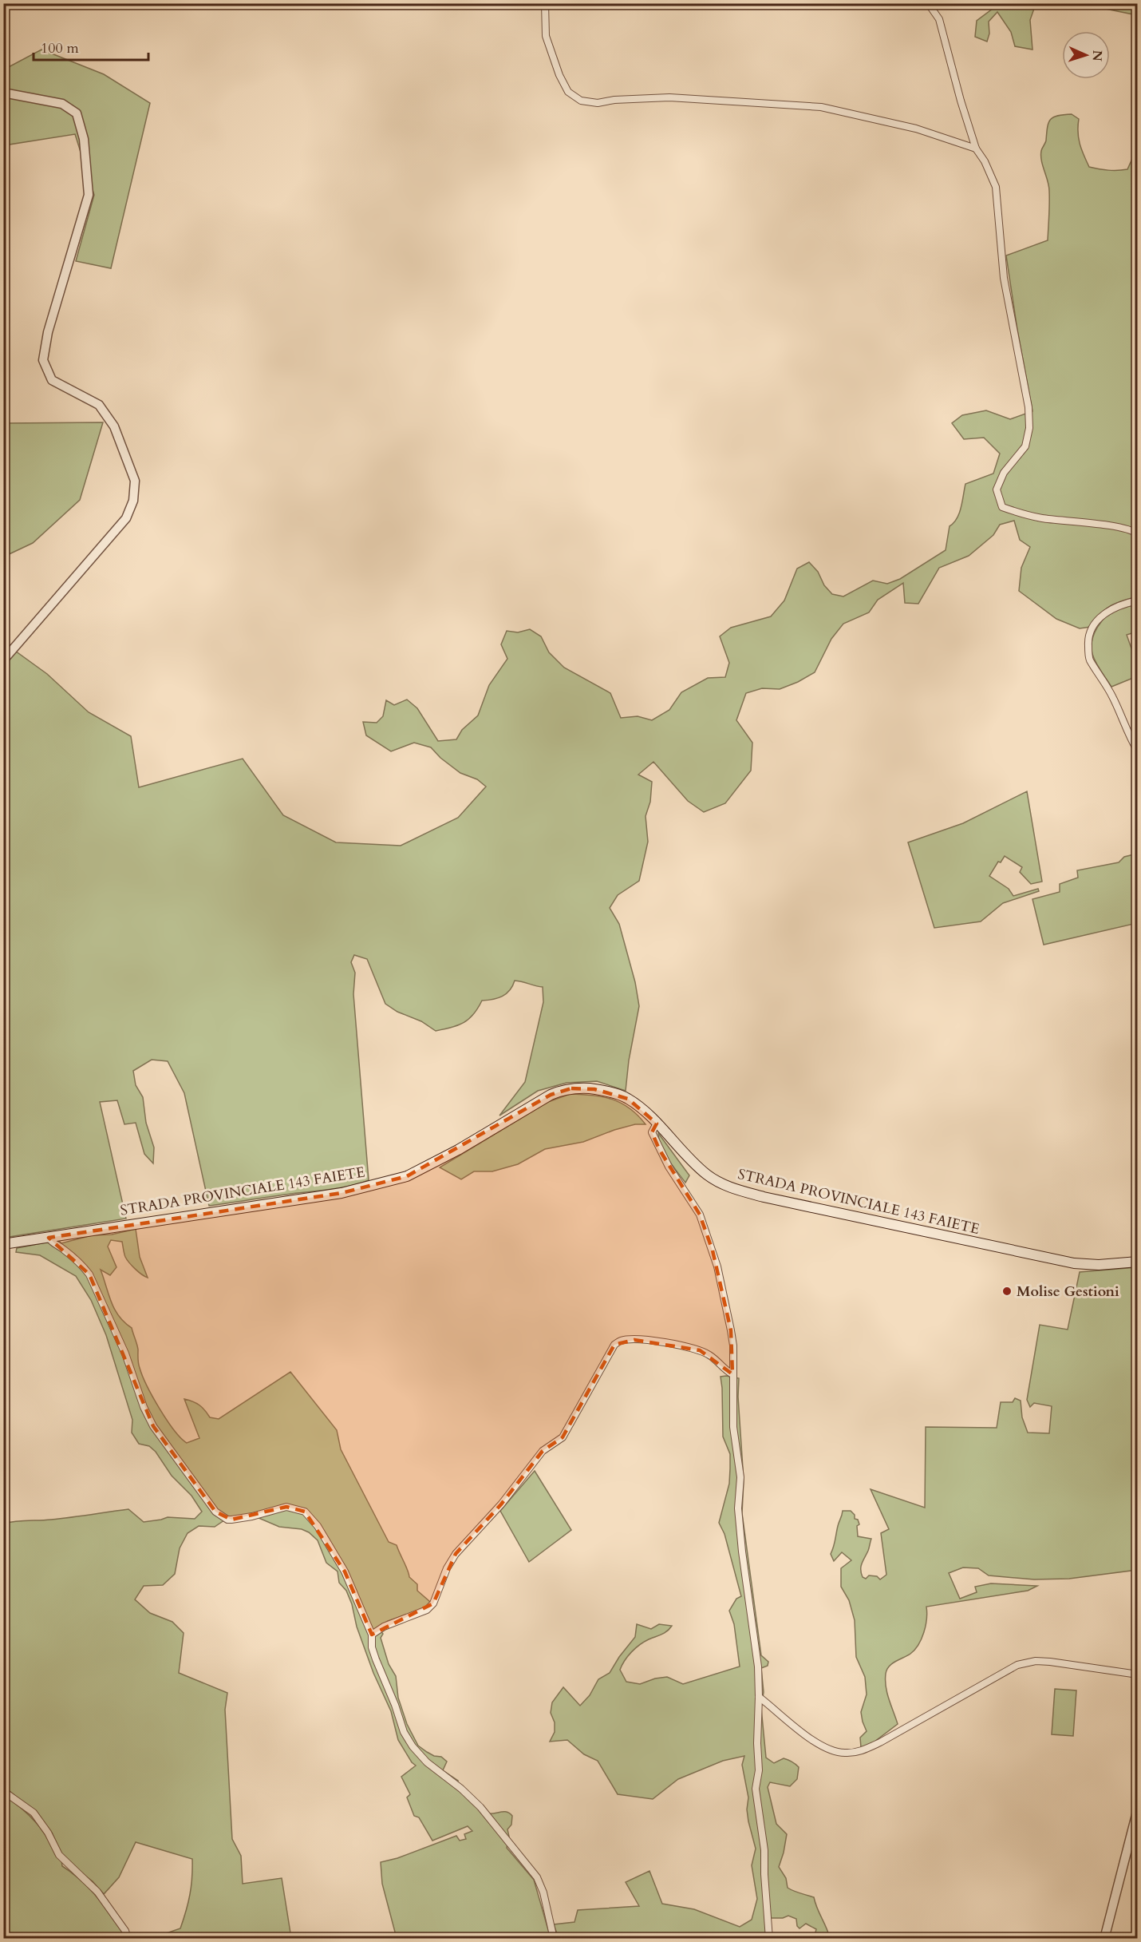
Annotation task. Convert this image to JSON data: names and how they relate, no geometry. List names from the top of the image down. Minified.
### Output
{"streets":{"main road":["STRADA PROVINCIALE 143 FAIETE"]},"places":["Molise Gestioni"],"scale_bar":"100 m","north":"right"}
